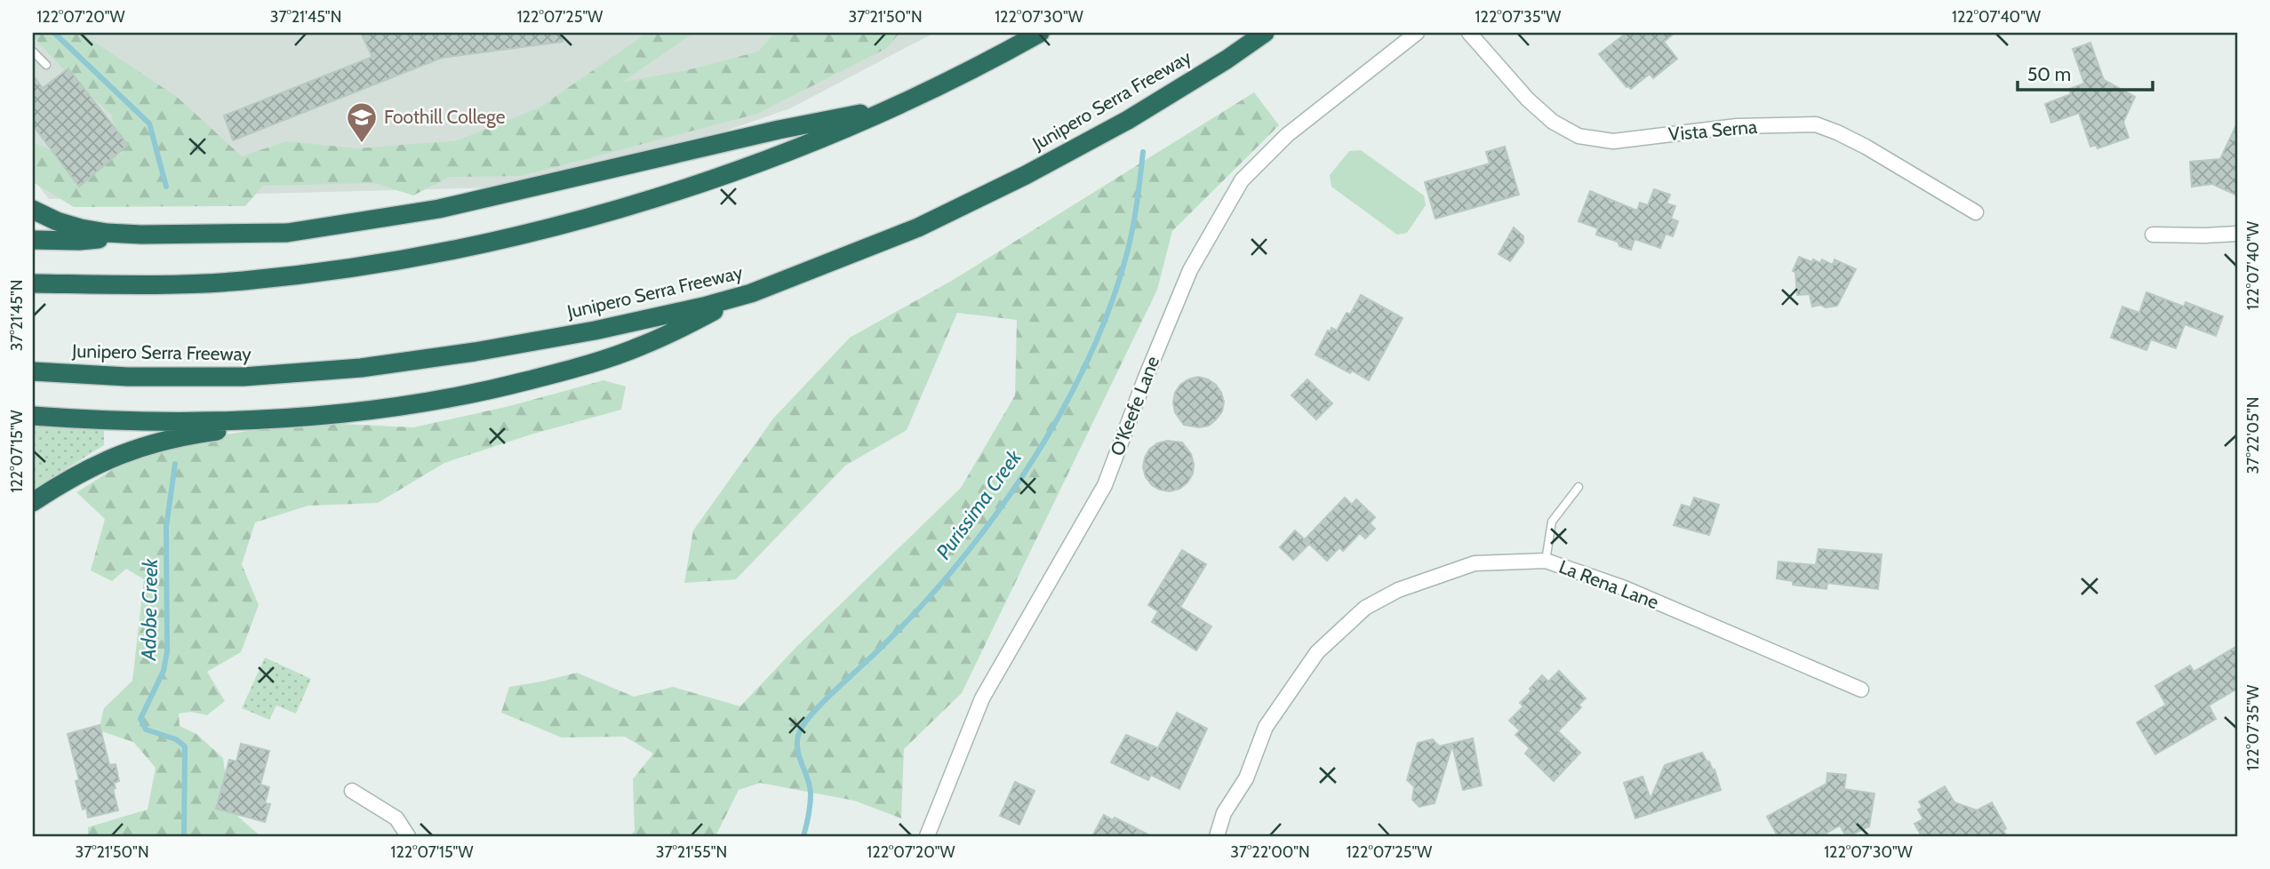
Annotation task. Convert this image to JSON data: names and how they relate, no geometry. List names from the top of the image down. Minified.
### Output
{"streets":{"highway":["Junipero Serra Freeway"],"street":["Vista Serna","O'Keefe Lane","La Rena Lane"]},"water":["Purissima Creek","Adobe Creek"],"places":{"school or university":["Foothill College"]},"scale_bar":"50 m","coordinates":["122°07'20\"W","37°21'45\"N","122°07'25\"W","37°21'50\"N","122°07'30\"W","122°07'35\"W","122°07'40\"W","37°22'05\"N","122°07'15\"W","37°21'55\"N","37°22'00\"N"]}
